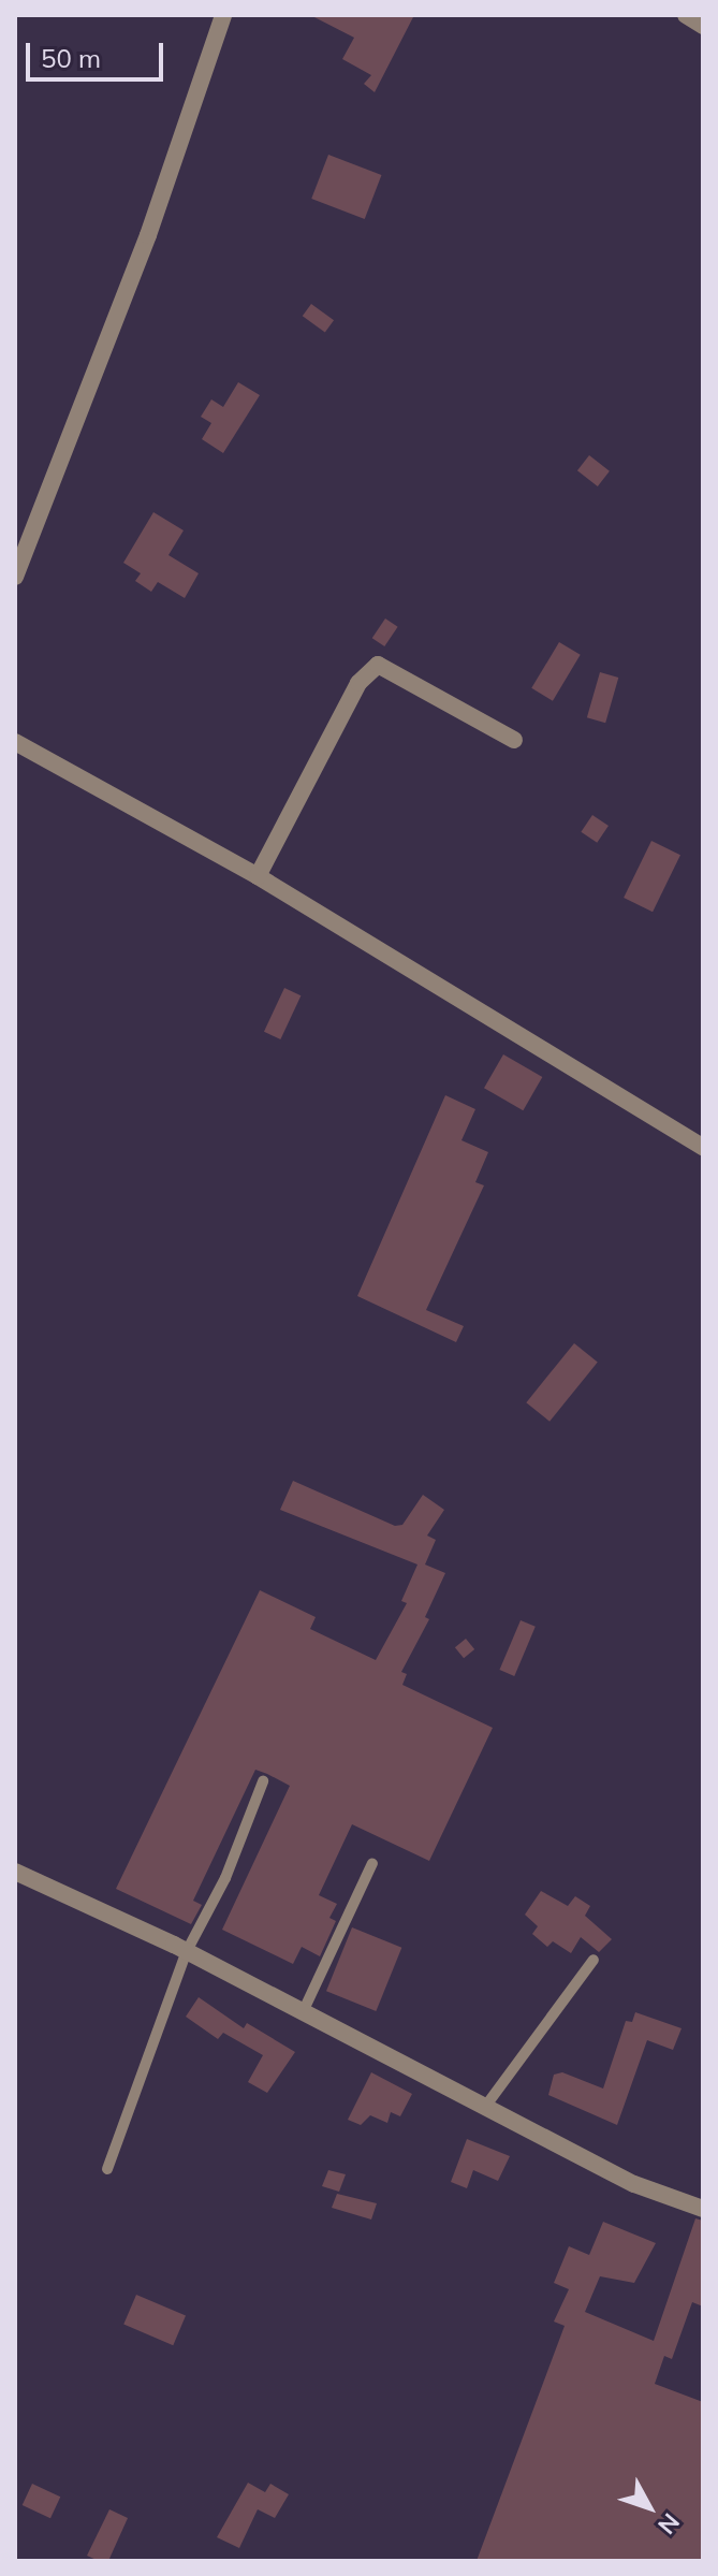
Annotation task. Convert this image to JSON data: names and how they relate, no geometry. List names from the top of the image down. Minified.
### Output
{"scale_bar":"50 m","north":"bottom right"}
